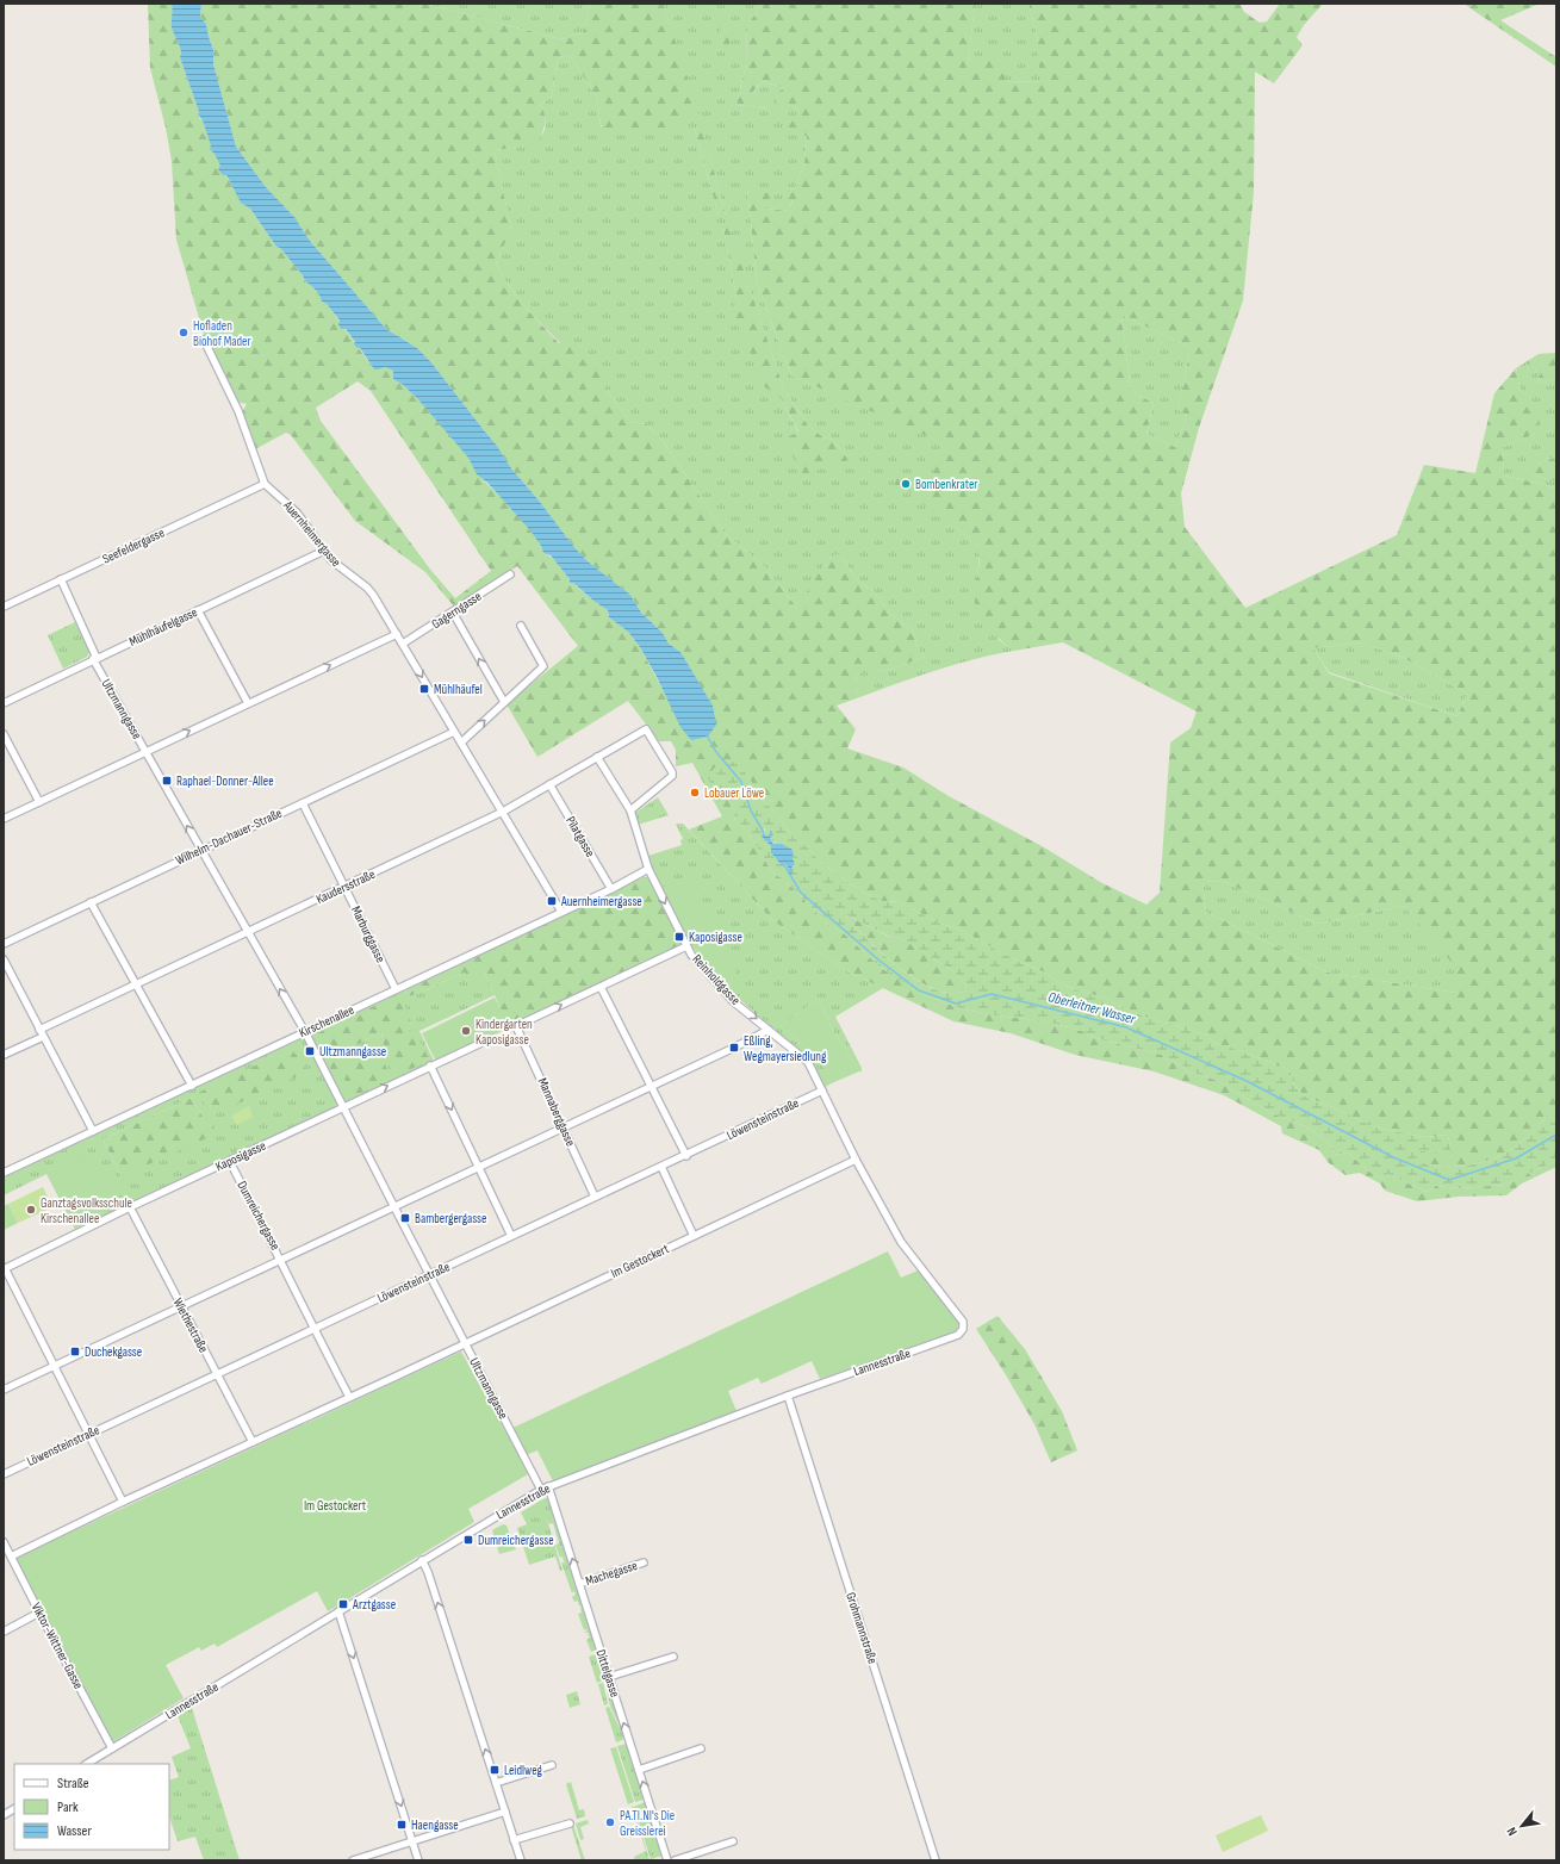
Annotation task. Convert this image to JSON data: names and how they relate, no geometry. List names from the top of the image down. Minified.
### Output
{"streets":{"street":["Auernheimergasse","Seefeldergasse","Gagerngasse","Mühlhäufelgasse","Ultzmanngasse","Wilhelm-Dachauer-Straße","Pilatgasse","Kaudersstraße","Marburggasse","Reinholdgasse","Kirschenallee","Mannaberggasse","Löwensteinstraße","Kaposigasse","Dumreichergasse","Im Gestockert","Wiethestraße","Lannesstraße","Machegasse","Grohmannstraße","Viktor-Wittner-Gasse","Dittelgasse"]},"crossings":[["Auernheimergasse","Seefeldergasse"],["Auernheimergasse","Gagerngasse"],["Auernheimergasse","Mühlhäufelgasse"],["Auernheimergasse","Wilhelm-Dachauer-Straße"],["Auernheimergasse","Kaudersstraße"],["Auernheimergasse","Kirschenallee"],["Seefeldergasse","Ultzmanngasse"],["Mühlhäufelgasse","Ultzmanngasse"],["Ultzmanngasse","Wilhelm-Dachauer-Straße"],["Ultzmanngasse","Kaudersstraße"],["Ultzmanngasse","Kirschenallee"],["Ultzmanngasse","Löwensteinstraße"],["Ultzmanngasse","Kaposigasse"],["Ultzmanngasse","Im Gestockert"],["Ultzmanngasse","Lannesstraße"],["Ultzmanngasse","Dittelgasse"],["Wilhelm-Dachauer-Straße","Marburggasse"],["Pilatgasse","Kaudersstraße"],["Pilatgasse","Kirschenallee"],["Kaudersstraße","Marburggasse"],["Kaudersstraße","Reinholdgasse"],["Marburggasse","Kirschenallee"],["Reinholdgasse","Kirschenallee"],["Reinholdgasse","Löwensteinstraße"],["Reinholdgasse","Im Gestockert"],["Reinholdgasse","Lannesstraße"],["Mannaberggasse","Löwensteinstraße"],["Löwensteinstraße","Dumreichergasse"],["Löwensteinstraße","Wiethestraße"],["Kaposigasse","Dumreichergasse"],["Kaposigasse","Wiethestraße"],["Dumreichergasse","Im Gestockert"],["Im Gestockert","Wiethestraße"],["Im Gestockert","Viktor-Wittner-Gasse"],["Lannesstraße","Grohmannstraße"],["Lannesstraße","Viktor-Wittner-Gasse"],["Lannesstraße","Dittelgasse"],["Machegasse","Dittelgasse"]],"one_way":["Dittelgasse"],"water":["Oberleitner Wasser"],"parks":["Im Gestockert"],"places":{"other":["Hofladen Biohof Mader","Bombenkrater","Lobauer Löwe","Kindergarten Kaposigasse","Ganztagsvolksschule Kirschenallee","PA.TI.NI's Die Greisslerei"],"transit":["Mühlhäufel","Raphael-Donner-Allee","Auernheimergasse","Kaposigasse","Eßling, Wegmayersiedlung","Ultzmanngasse","Bambergergasse","Duchekgasse","Dumreichergasse","Arztgasse","Leidlweg","Haengasse"]},"legend":["Straße","Park","Wasser"],"north":"bottom left"}
